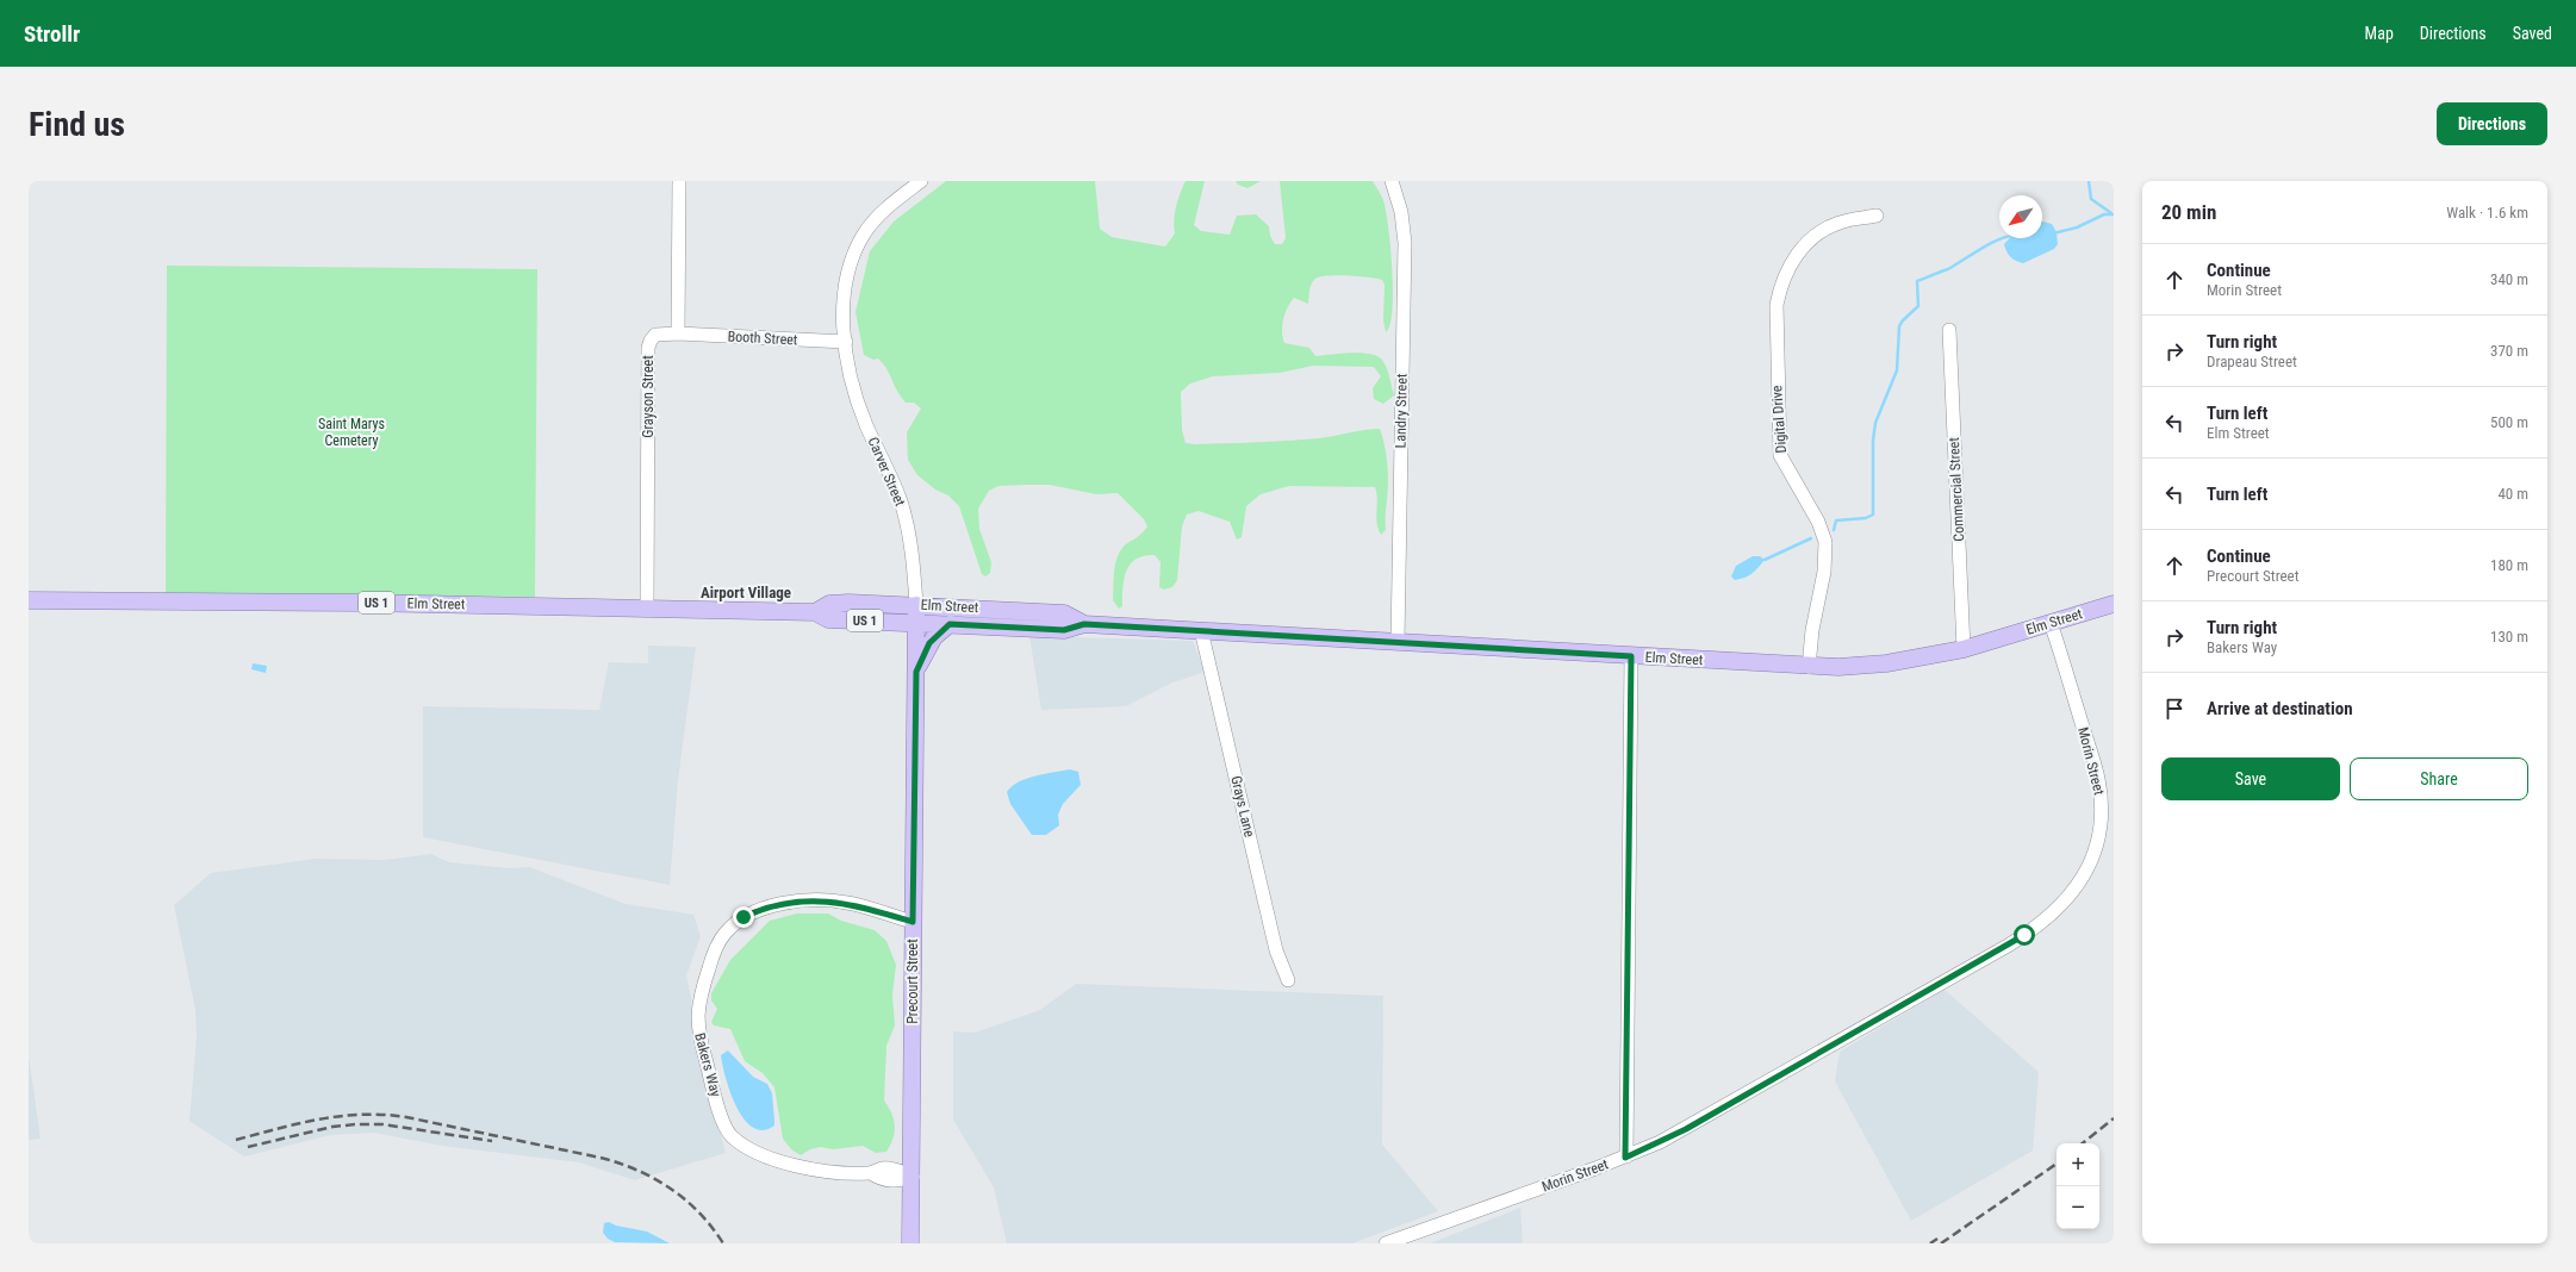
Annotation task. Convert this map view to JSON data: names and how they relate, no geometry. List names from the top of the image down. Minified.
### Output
{"streets":{"main road":["US 1","Elm Street","Precourt Street"],"street":["Booth Street","Grayson Street","Landry Street","Digital Drive","Carver Street","Commercial Street","Morin Street","Grays Lane","Bakers Way"]},"crossings":[["Booth Street","Grayson Street"],["Booth Street","Carver Street"],["Grayson Street","Elm Street"],["Landry Street","Elm Street"],["Digital Drive","Elm Street"],["Carver Street","Elm Street"],["Carver Street","Precourt Street"],["Commercial Street","Elm Street"],["Elm Street","Morin Street"],["Elm Street","Grays Lane"],["Elm Street","Precourt Street"],["Precourt Street","Bakers Way"]],"districts":["Airport Village"],"parks":["Saint Marys Cemetery"],"north":"bottom left","page":{"header":"Strollr","nav":["Map","Directions","Saved"],"buttons":["Directions",["Save","Share"]],"title":"Find us","heading":["20 min","Walk · 1.6 km"],"list":[["Continue","Morin Street","340 m"],["Turn right","Drapeau Street","370 m"],["Turn left","Elm Street","500 m"],["Turn left","40 m"],["Continue","Precourt Street","180 m"],["Turn right","Bakers Way","130 m"],"Arrive at destination"],"map_buttons":["+","−"]}}
